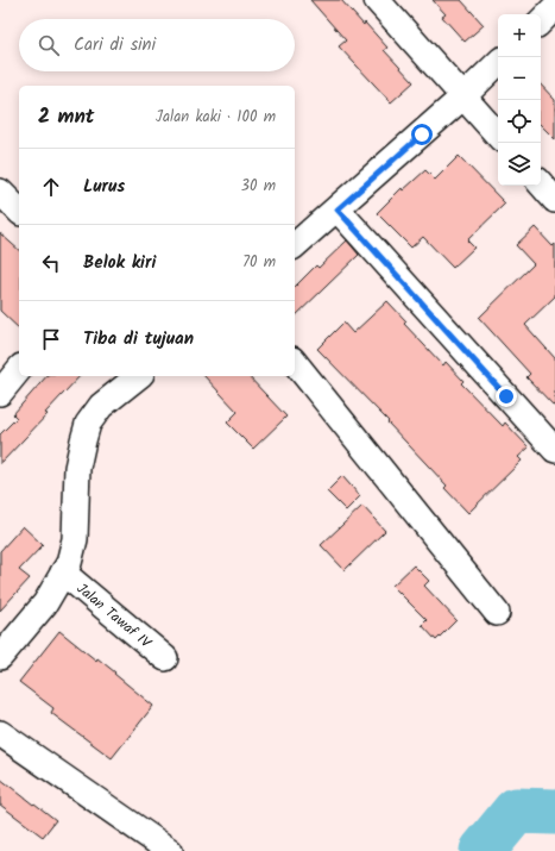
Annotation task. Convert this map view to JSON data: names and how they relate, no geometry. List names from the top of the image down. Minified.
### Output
{"streets":{"street":["Jalan Tawaf IV"]},"page":{"map_buttons":["+","−"],"search":"Cari di sini","heading":["2 mnt","Jalan kaki · 100 m"],"list":[["Lurus","30 m"],["Belok kiri","70 m"],"Tiba di tujuan"]}}
